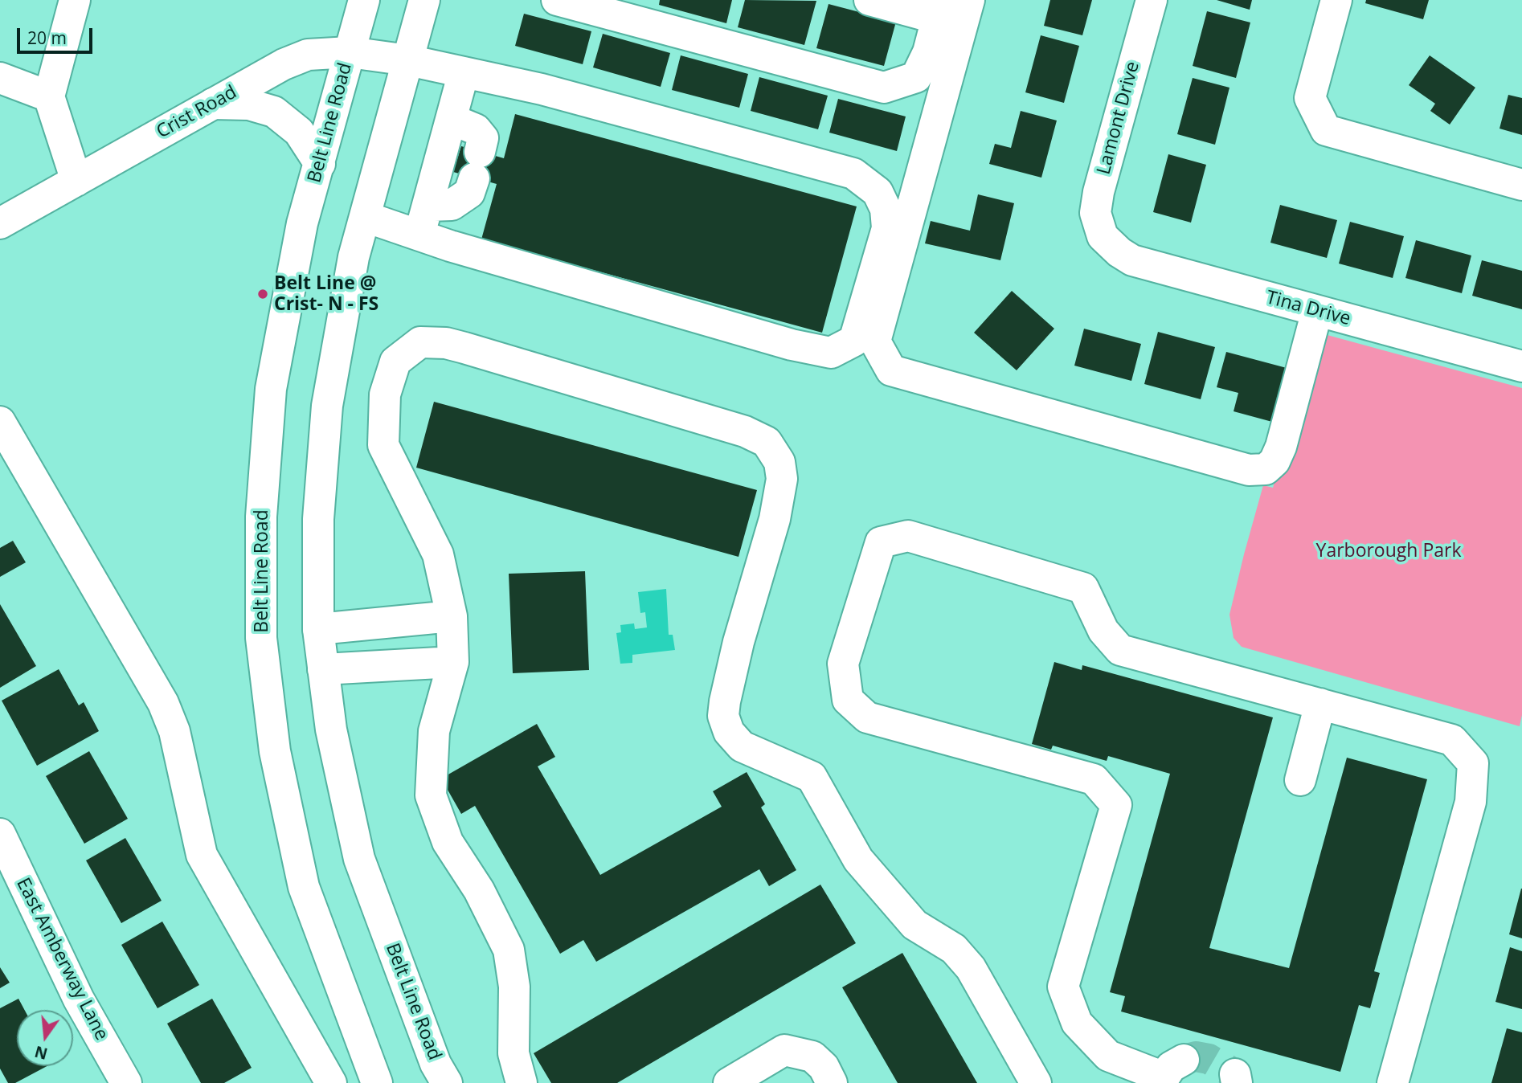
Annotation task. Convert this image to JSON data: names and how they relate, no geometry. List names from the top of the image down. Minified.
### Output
{"streets":{"main road":["Crist Road","Lamont Drive","Belt Line Road","Tina Drive","East Amberway Lane"]},"crossings":[["Crist Road","Belt Line Road"],["Lamont Drive","Tina Drive"]],"parks":["Yarborough Park"],"places":["Belt Line @ Crist- N - FS"],"scale_bar":"20 m","north":"bottom"}
